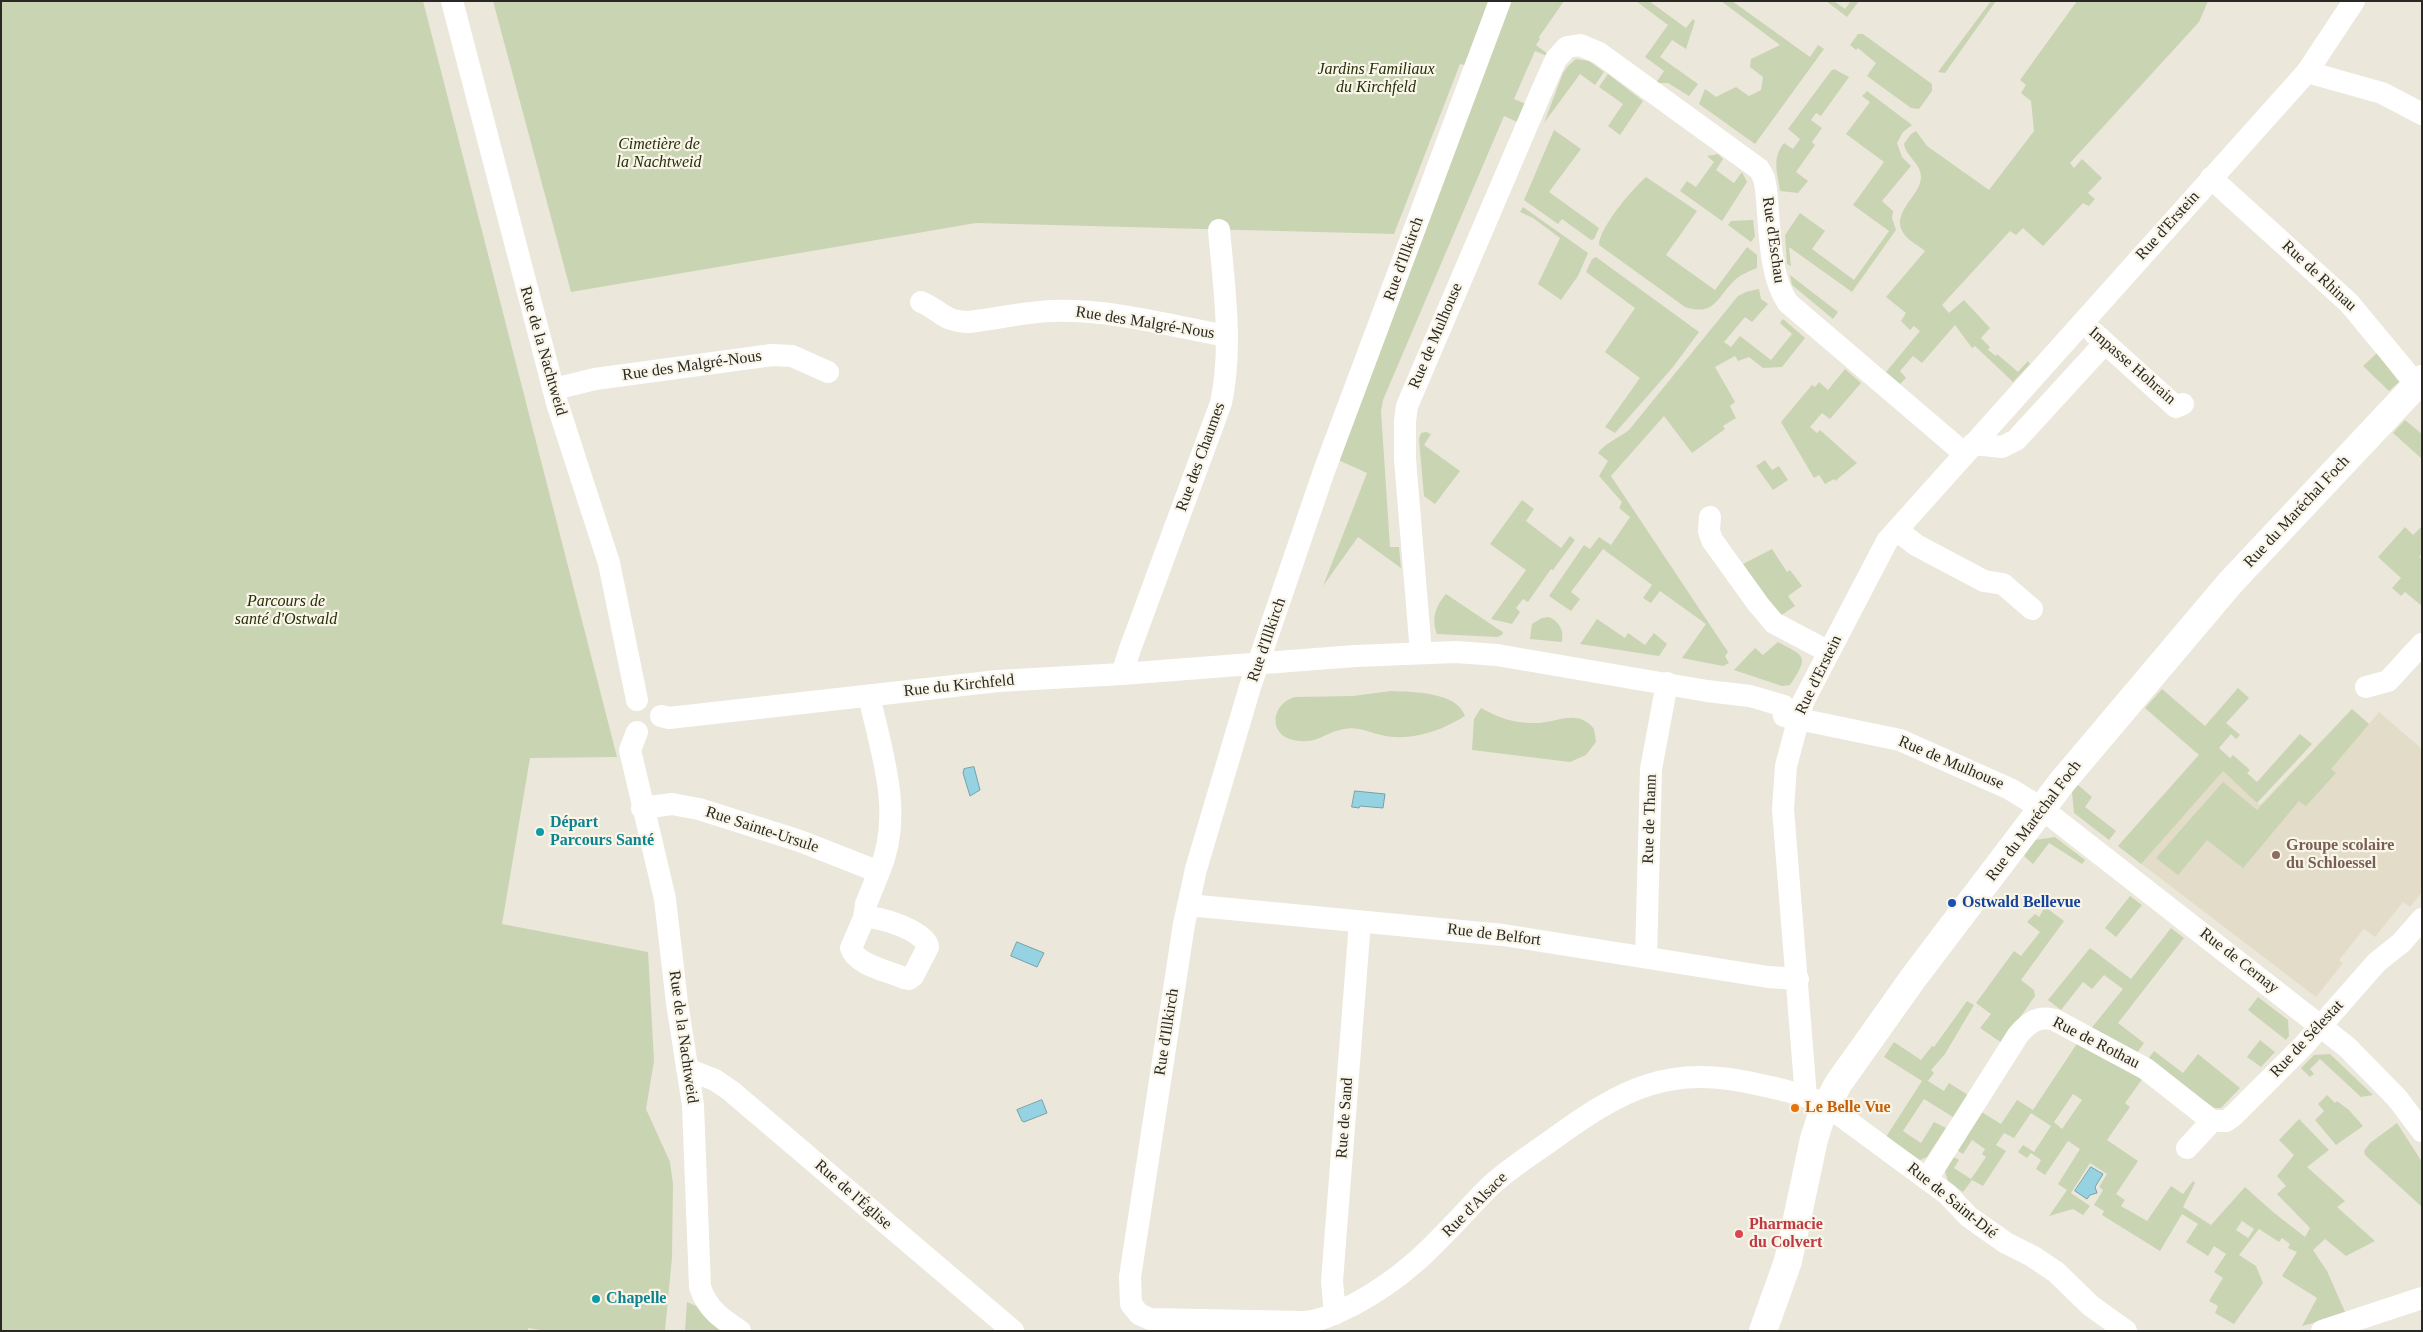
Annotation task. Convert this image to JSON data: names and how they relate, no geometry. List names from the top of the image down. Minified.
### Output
{"streets":{"street":["Rue d'Erstein","Rue d'Eschau","Rue d'Illkirch","Rue de Rhinau","Rue des Malgré-Nous","Rue de Mulhouse","Rue de la Nachtweid","Impasse Hohrain","Rue des Chaumes","Rue du Maréchal Foch","Rue du Kirchfeld","Rue de Thann","Rue Sainte-Ursule","Rue de Belfort","Rue de Cernay","Rue de Sélestat","Rue de Rothau","Rue de Sand","Rue de l'Église","Rue de Saint-Dié","Rue d'Alsace"]},"crossings":[["Rue d'Erstein","Rue d'Eschau"],["Rue d'Erstein","Rue de Rhinau"],["Rue d'Erstein","Rue de Mulhouse"],["Rue d'Erstein","Impasse Hohrain"],["Rue d'Erstein","Rue du Maréchal Foch"],["Rue d'Erstein","Rue de Belfort"],["Rue d'Erstein","Rue de Saint-Dié"],["Rue d'Erstein","Rue d'Alsace"],["Rue d'Eschau","Rue de Mulhouse"],["Rue d'Illkirch","Rue de Mulhouse"],["Rue d'Illkirch","Rue du Kirchfeld"],["Rue d'Illkirch","Rue de Belfort"],["Rue d'Illkirch","Rue d'Alsace"],["Rue de Rhinau","Rue du Maréchal Foch"],["Rue des Malgré-Nous","Rue de la Nachtweid"],["Rue des Malgré-Nous","Rue des Chaumes"],["Rue de Mulhouse","Rue du Maréchal Foch"],["Rue de Mulhouse","Rue du Kirchfeld"],["Rue de Mulhouse","Rue de Thann"],["Rue de Mulhouse","Rue de Cernay"],["Rue de la Nachtweid","Rue du Kirchfeld"],["Rue de la Nachtweid","Rue Sainte-Ursule"],["Rue de la Nachtweid","Rue de l'Église"],["Rue des Chaumes","Rue du Kirchfeld"],["Rue du Maréchal Foch","Rue de Cernay"],["Rue du Maréchal Foch","Rue de Saint-Dié"],["Rue du Maréchal Foch","Rue d'Alsace"],["Rue de Thann","Rue de Belfort"],["Rue de Belfort","Rue de Sand"],["Rue de Cernay","Rue de Sélestat"],["Rue de Sélestat","Rue de Rothau"],["Rue de Rothau","Rue de Saint-Dié"],["Rue de Sand","Rue d'Alsace"],["Rue de Saint-Dié","Rue d'Alsace"]],"parks":["Jardins Familiaux du Kirchfeld","Cimetière de la Nachtweid","Parcours de santé d'Ostwald"],"places":["Départ Parcours Santé","Groupe scolaire du Schloessel","Ostwald Bellevue","Le Belle Vue","Pharmacie du Colvert","Chapelle"]}
